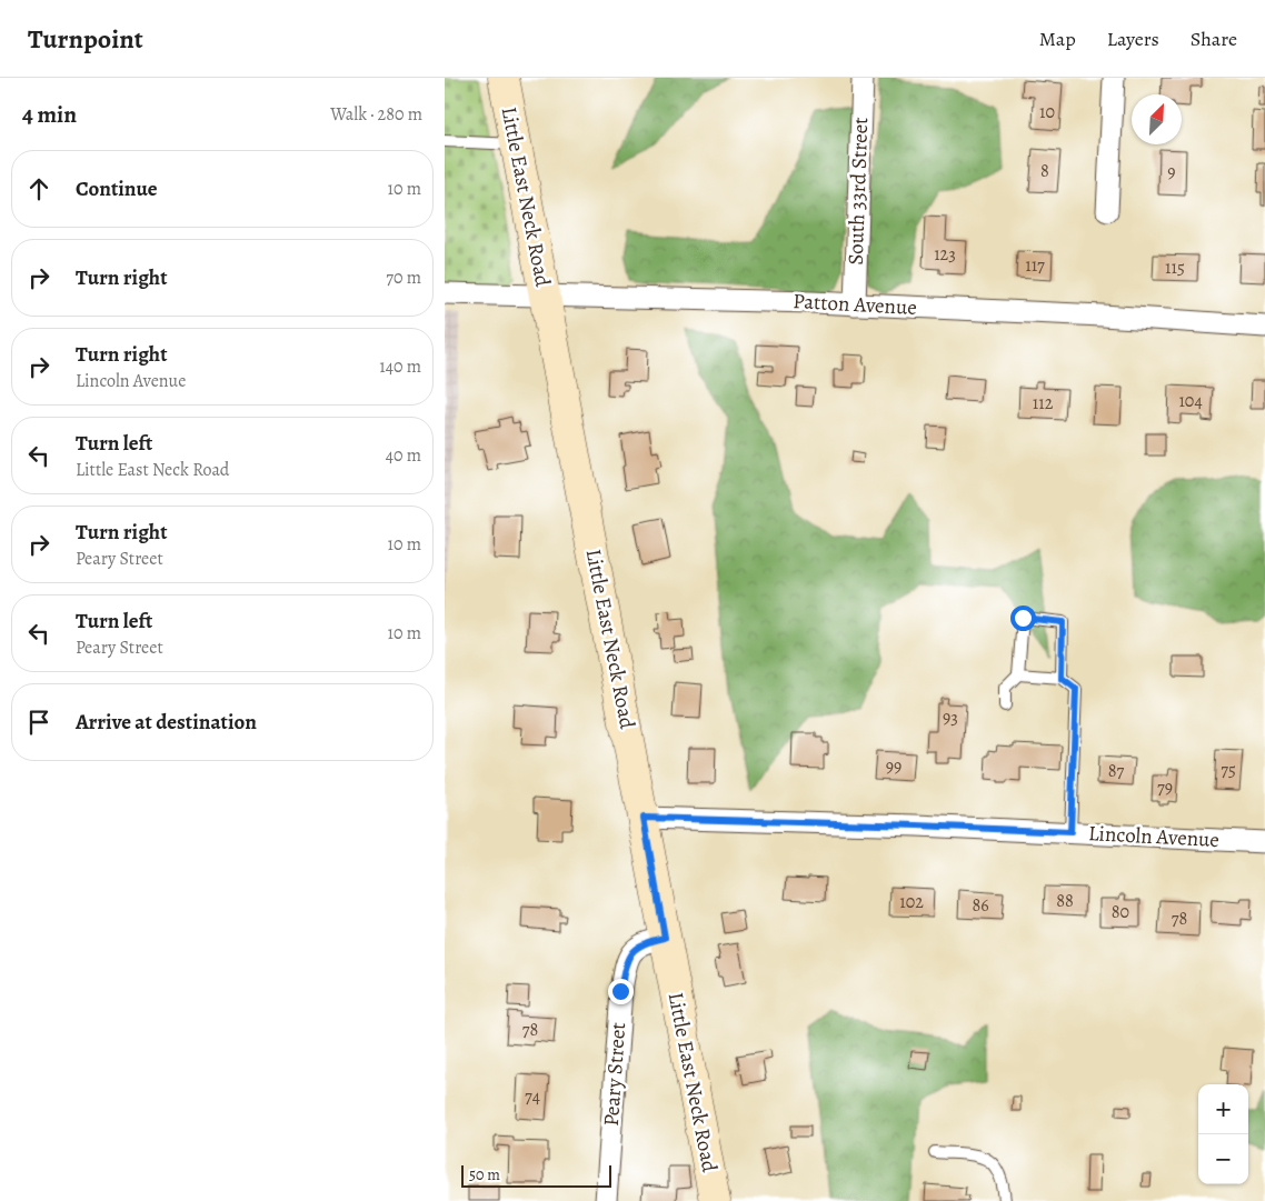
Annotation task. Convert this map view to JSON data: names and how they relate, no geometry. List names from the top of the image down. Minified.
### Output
{"streets":{"main road":["Little East Neck Road"],"street":["South 33rd Street","Patton Avenue","Lincoln Avenue","Peary Street"]},"crossings":[["South 33rd Street","Patton Avenue"],["Little East Neck Road","Patton Avenue"],["Little East Neck Road","Lincoln Avenue"],["Little East Neck Road","Peary Street"]],"house_numbers":["10","8","9","123","117","115","104","112","93","99","75","87","79","88","102","86","80","78","78","74"],"scale_bar":"50 m","north":"top right","page":{"header":"Turnpoint","nav":["Map","Layers","Share"],"heading":["4 min","Walk · 280 m"],"list":[["Continue","10 m"],["Turn right","70 m"],["Turn right","Lincoln Avenue","140 m"],["Turn left","Little East Neck Road","40 m"],["Turn right","Peary Street","10 m"],["Turn left","Peary Street","10 m"],"Arrive at destination"],"map_buttons":["+","−"],"scale":"50 m"}}
